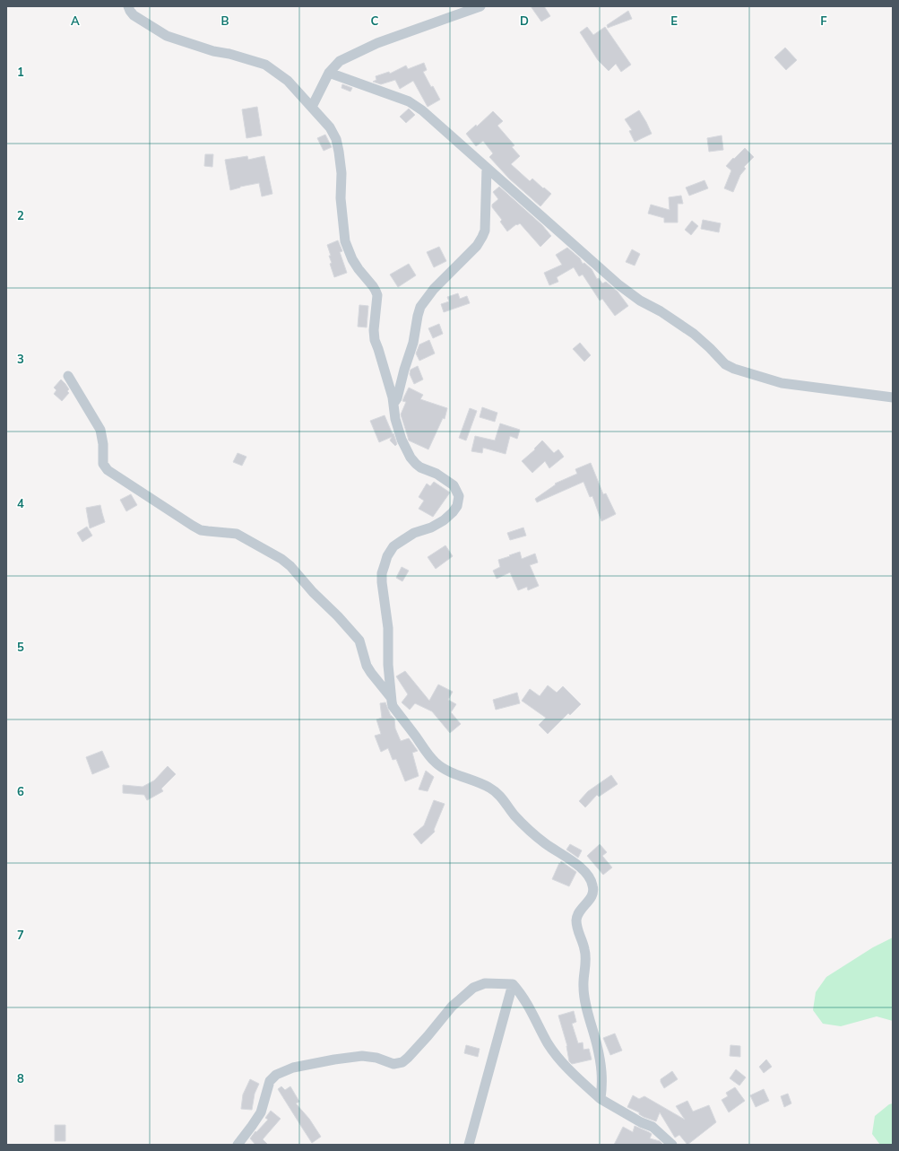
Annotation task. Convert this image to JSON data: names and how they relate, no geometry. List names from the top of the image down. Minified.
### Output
{"grid":{"columns":["A","B","C","D","E","F"],"rows":["1","2","3","4","5","6","7","8"]}}
